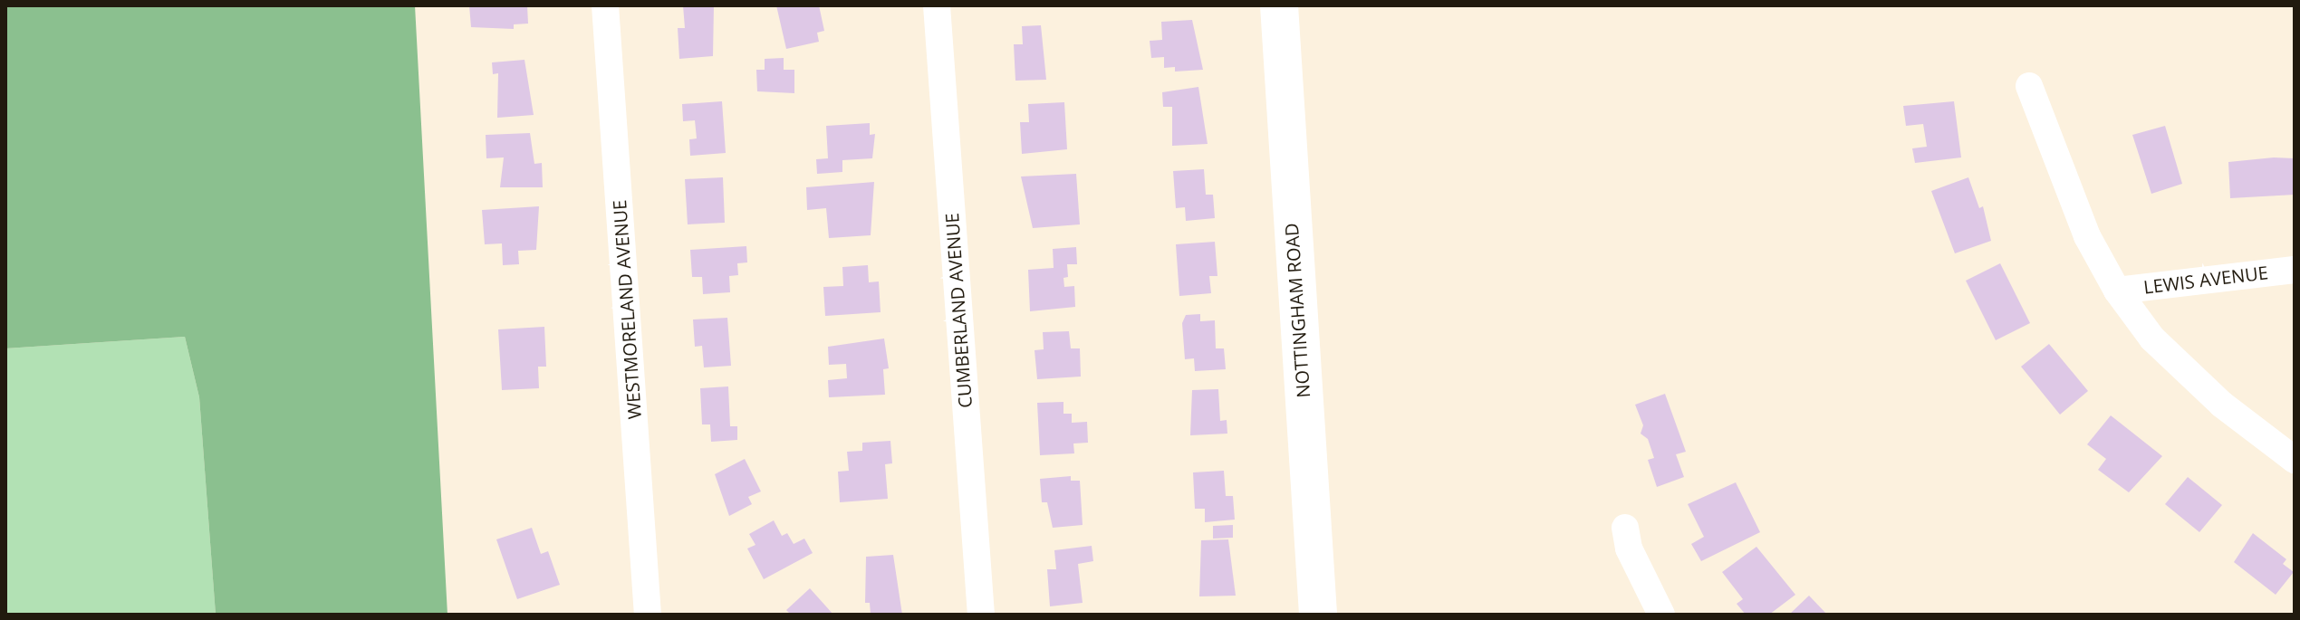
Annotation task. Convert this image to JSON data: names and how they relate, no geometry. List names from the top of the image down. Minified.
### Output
{"streets":{"street":["LEWIS AVENUE","WESTMORELAND AVENUE","CUMBERLAND AVENUE","NOTTINGHAM ROAD"]}}
